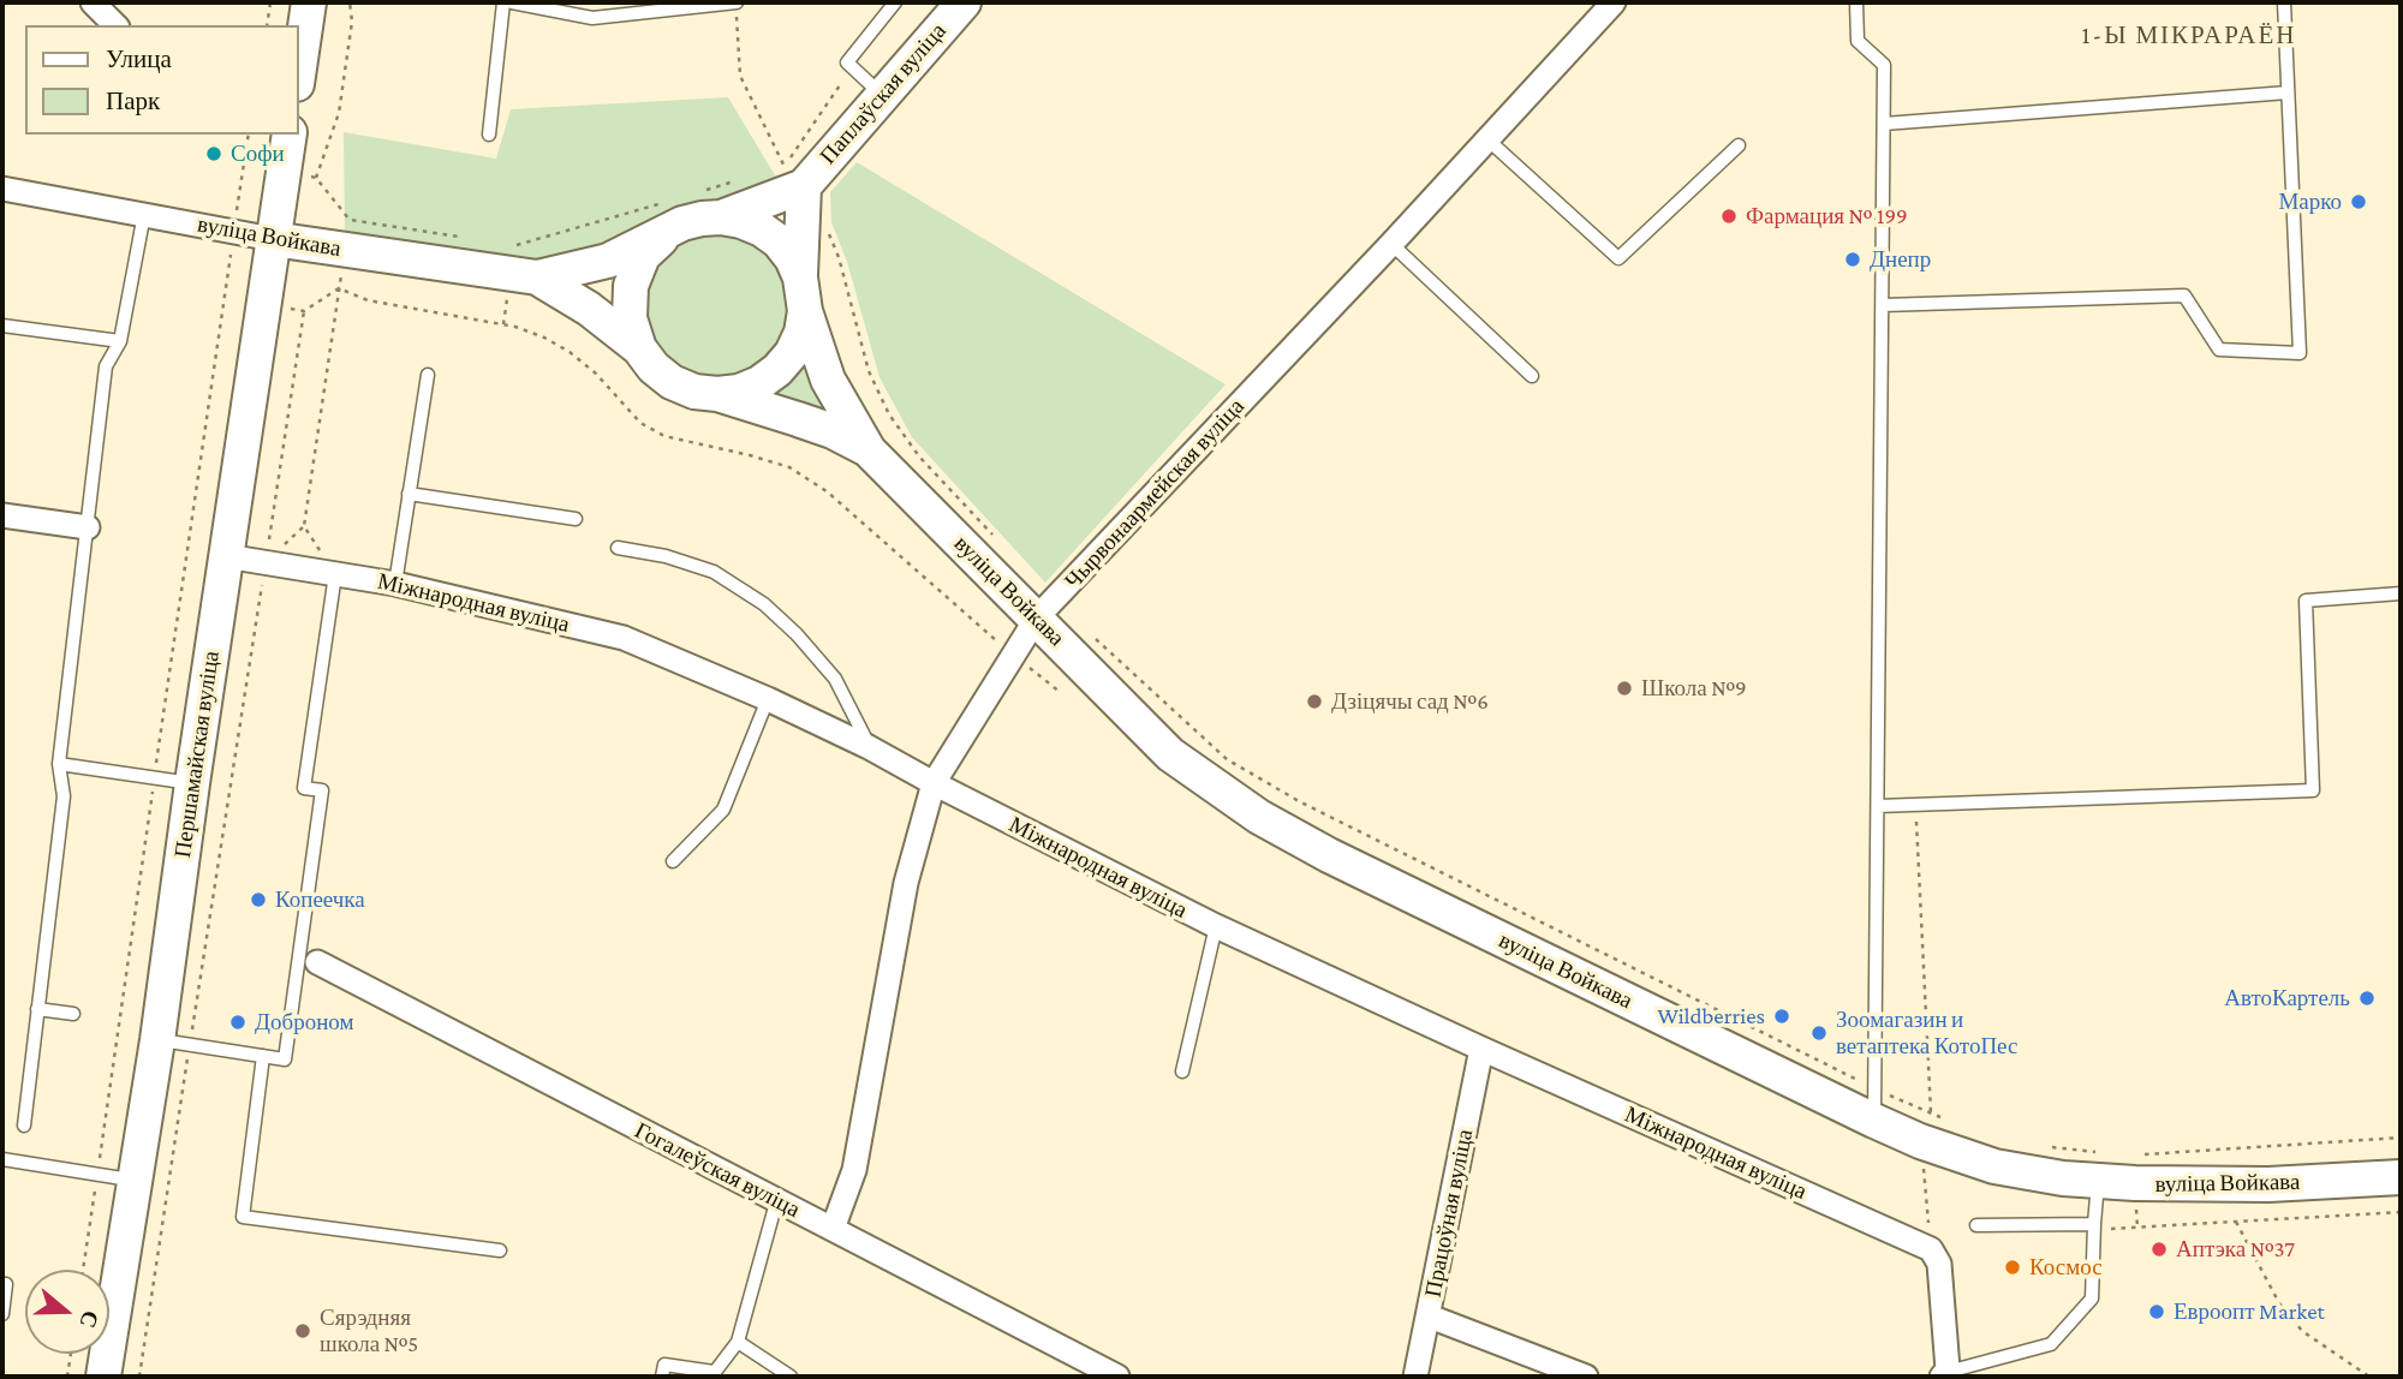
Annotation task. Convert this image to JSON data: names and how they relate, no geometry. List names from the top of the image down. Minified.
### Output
{"streets":{"main road":["Паплаўская вуліца","вуліца Войкава","Першамайская вуліца"],"street":["Чырвонаармейская вуліца","Міжнародная вуліца","Гогалеўская вуліца","Працоўная вуліца"]},"crossings":[["Паплаўская вуліца","вуліца Войкава"],["вуліца Войкава","Чырвонаармейская вуліца"],["вуліца Войкава","Першамайская вуліца"],["Чырвонаармейская вуліца","Міжнародная вуліца"],["Чырвонаармейская вуліца","Гогалеўская вуліца"],["Міжнародная вуліца","Першамайская вуліца"],["Міжнародная вуліца","Працоўная вуліца"]],"districts":["1-Ы МІКРАРАЁН"],"places":["Софи","Марко","Фармация № 199","Днепр","Школа №9","Дзіцячы сад №6","Копеечка","АвтоКартель","Wildberries","Доброном","Зоомагазин и ветаптека КотоПес","Аптэка №37","Космос","Евроопт Market","Сярэдняя школа №5"],"legend":["Улица","Парк"],"north":"right"}
